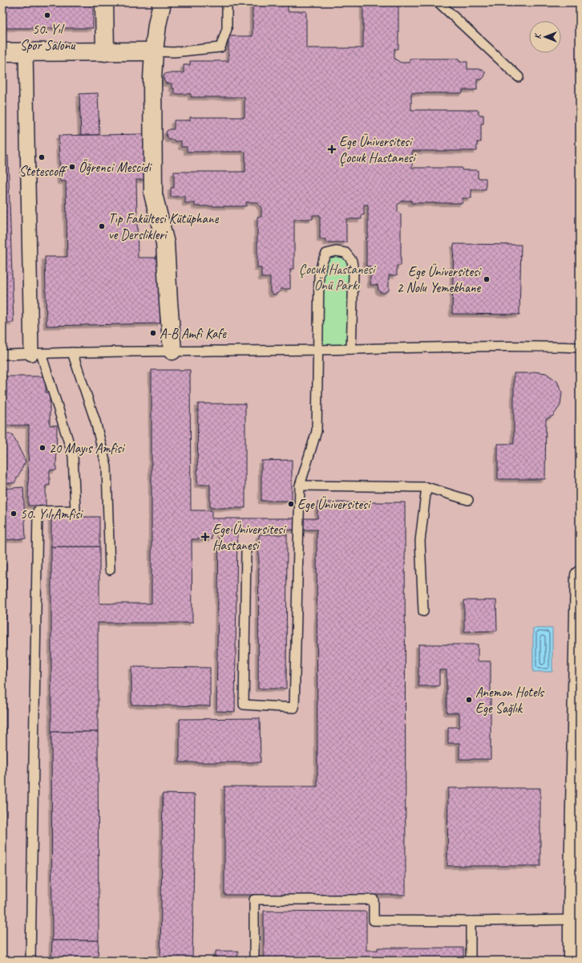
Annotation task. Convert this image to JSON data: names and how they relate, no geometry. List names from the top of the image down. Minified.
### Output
{"parks":["Çocuk Hastanesi Önü Parkı"],"places":{"other":["50. Yıl Spor Salonu","Stetescoff","Öğrenci Mescidi","Tıp Fakültesi Kütüphane ve Derslikleri","Ege Üniversitesi 2 Nolu Yemekhane","A-B Amfi Kafe","20 Mayıs Amfisi","Ege Üniversitesi","50. Yıl Amfisi","Anemon Hotels Ege Sağlık"],"health":["Ege Üniversitesi Çocuk Hastanesi","Ege Üniversitesi Hastanesi"]},"north":"left"}
